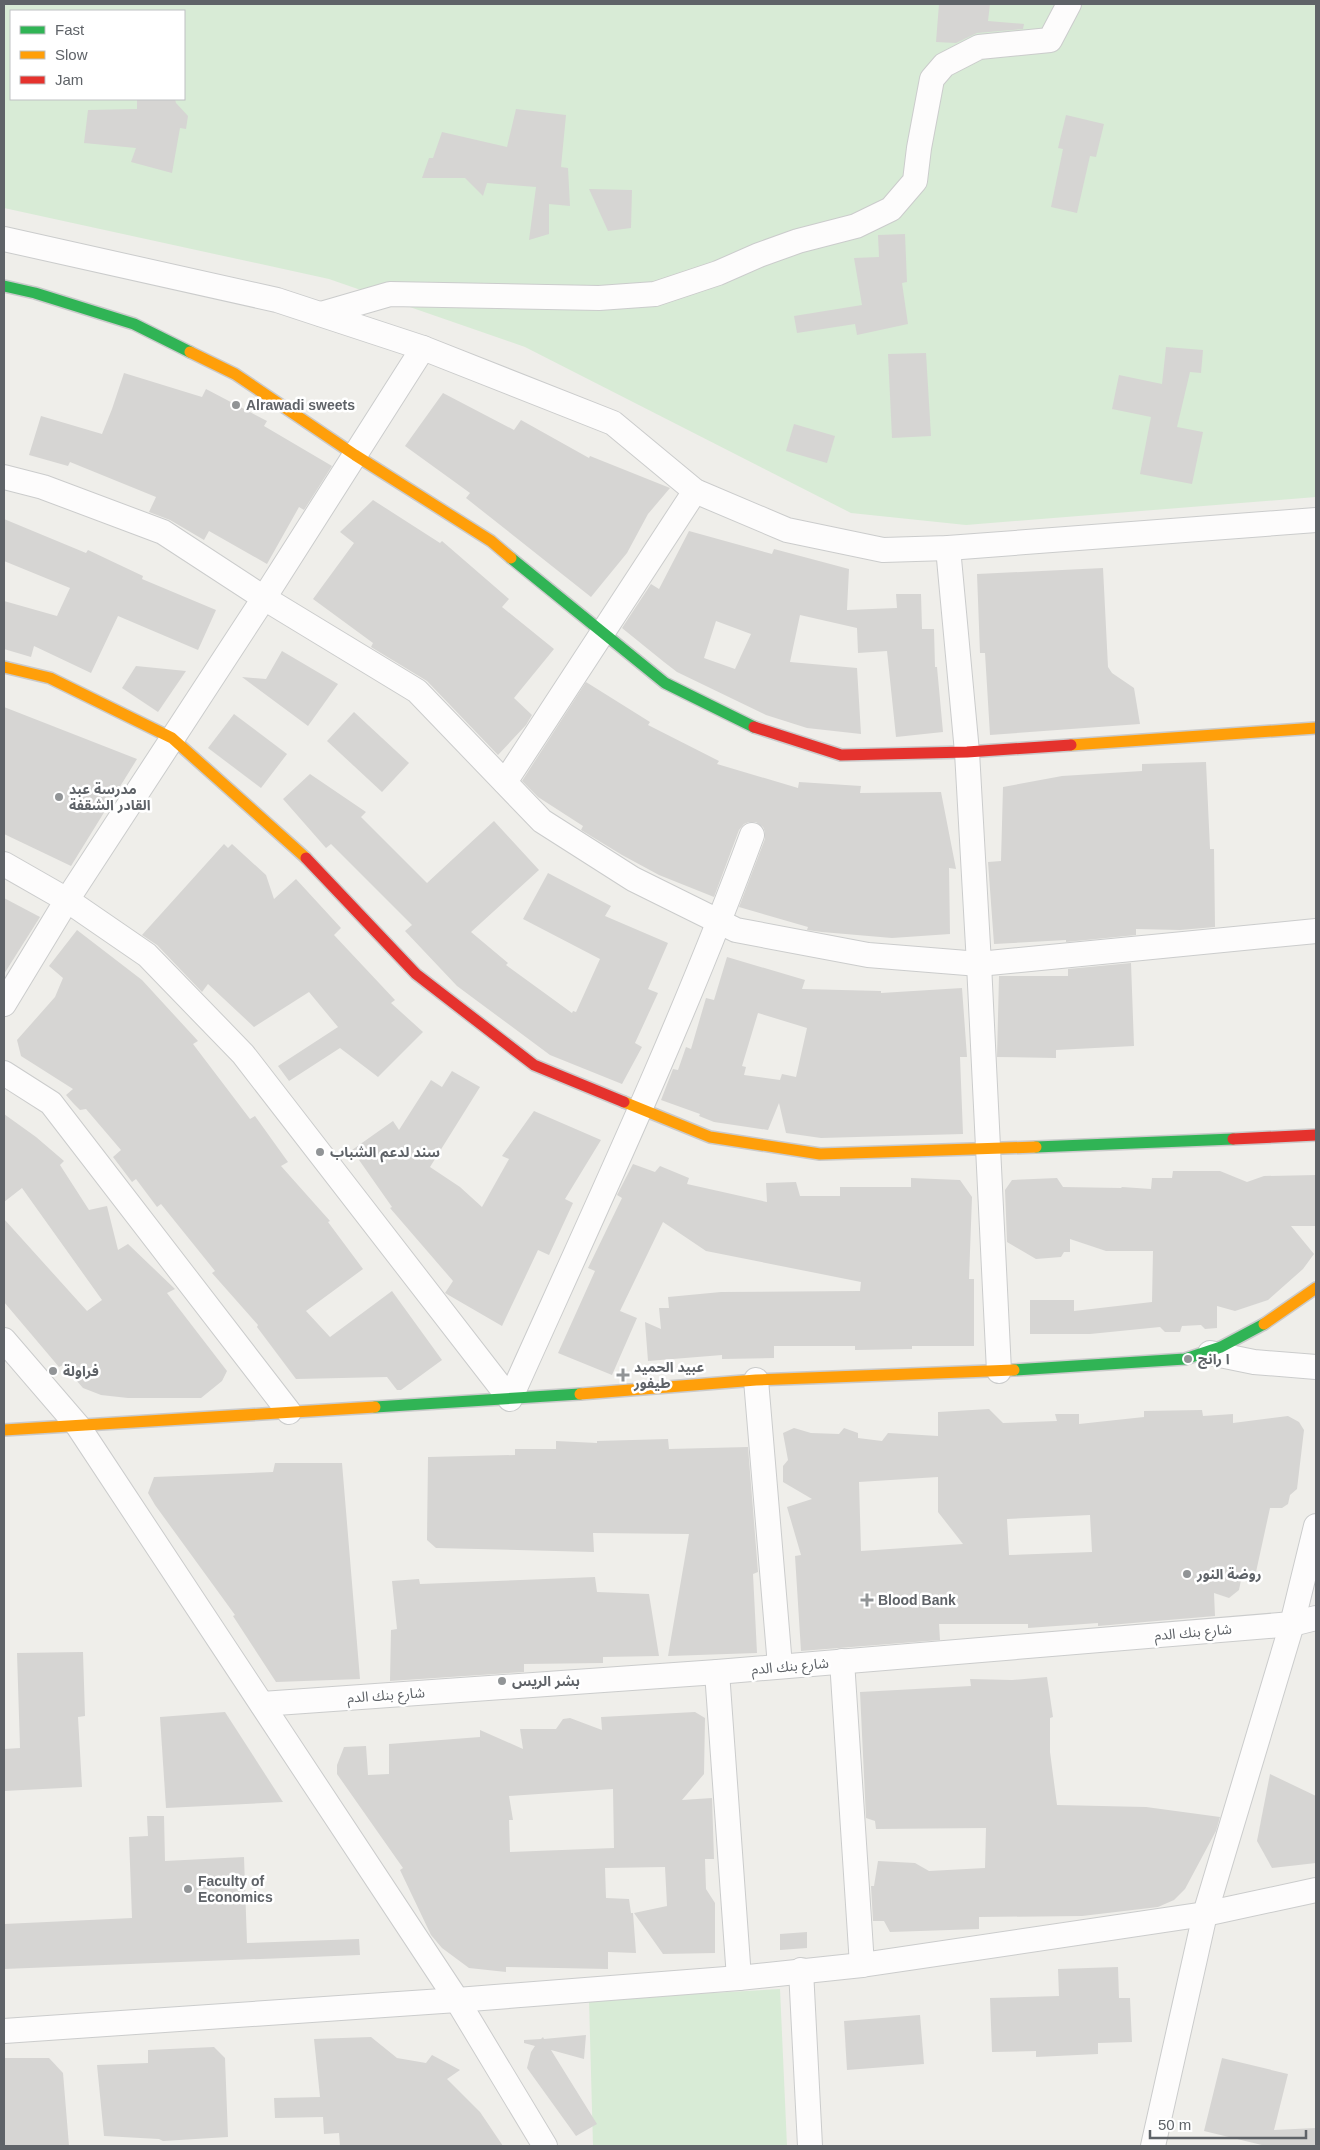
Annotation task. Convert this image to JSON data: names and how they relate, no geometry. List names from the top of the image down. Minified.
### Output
{"streets":{"street":["شارع بنك الدم"]},"places":{"other":["Alrawadi sweets","مدرسة عبد القادر الشقفة","سند لدعم الشباب","ا رانج","فراولة","روضة النور","بشر الريس","Faculty of Economics"],"health":["عبيد الحميد طيفور","Blood Bank"]},"legend":["Fast","Slow","Jam"],"scale_bar":"50 m"}
